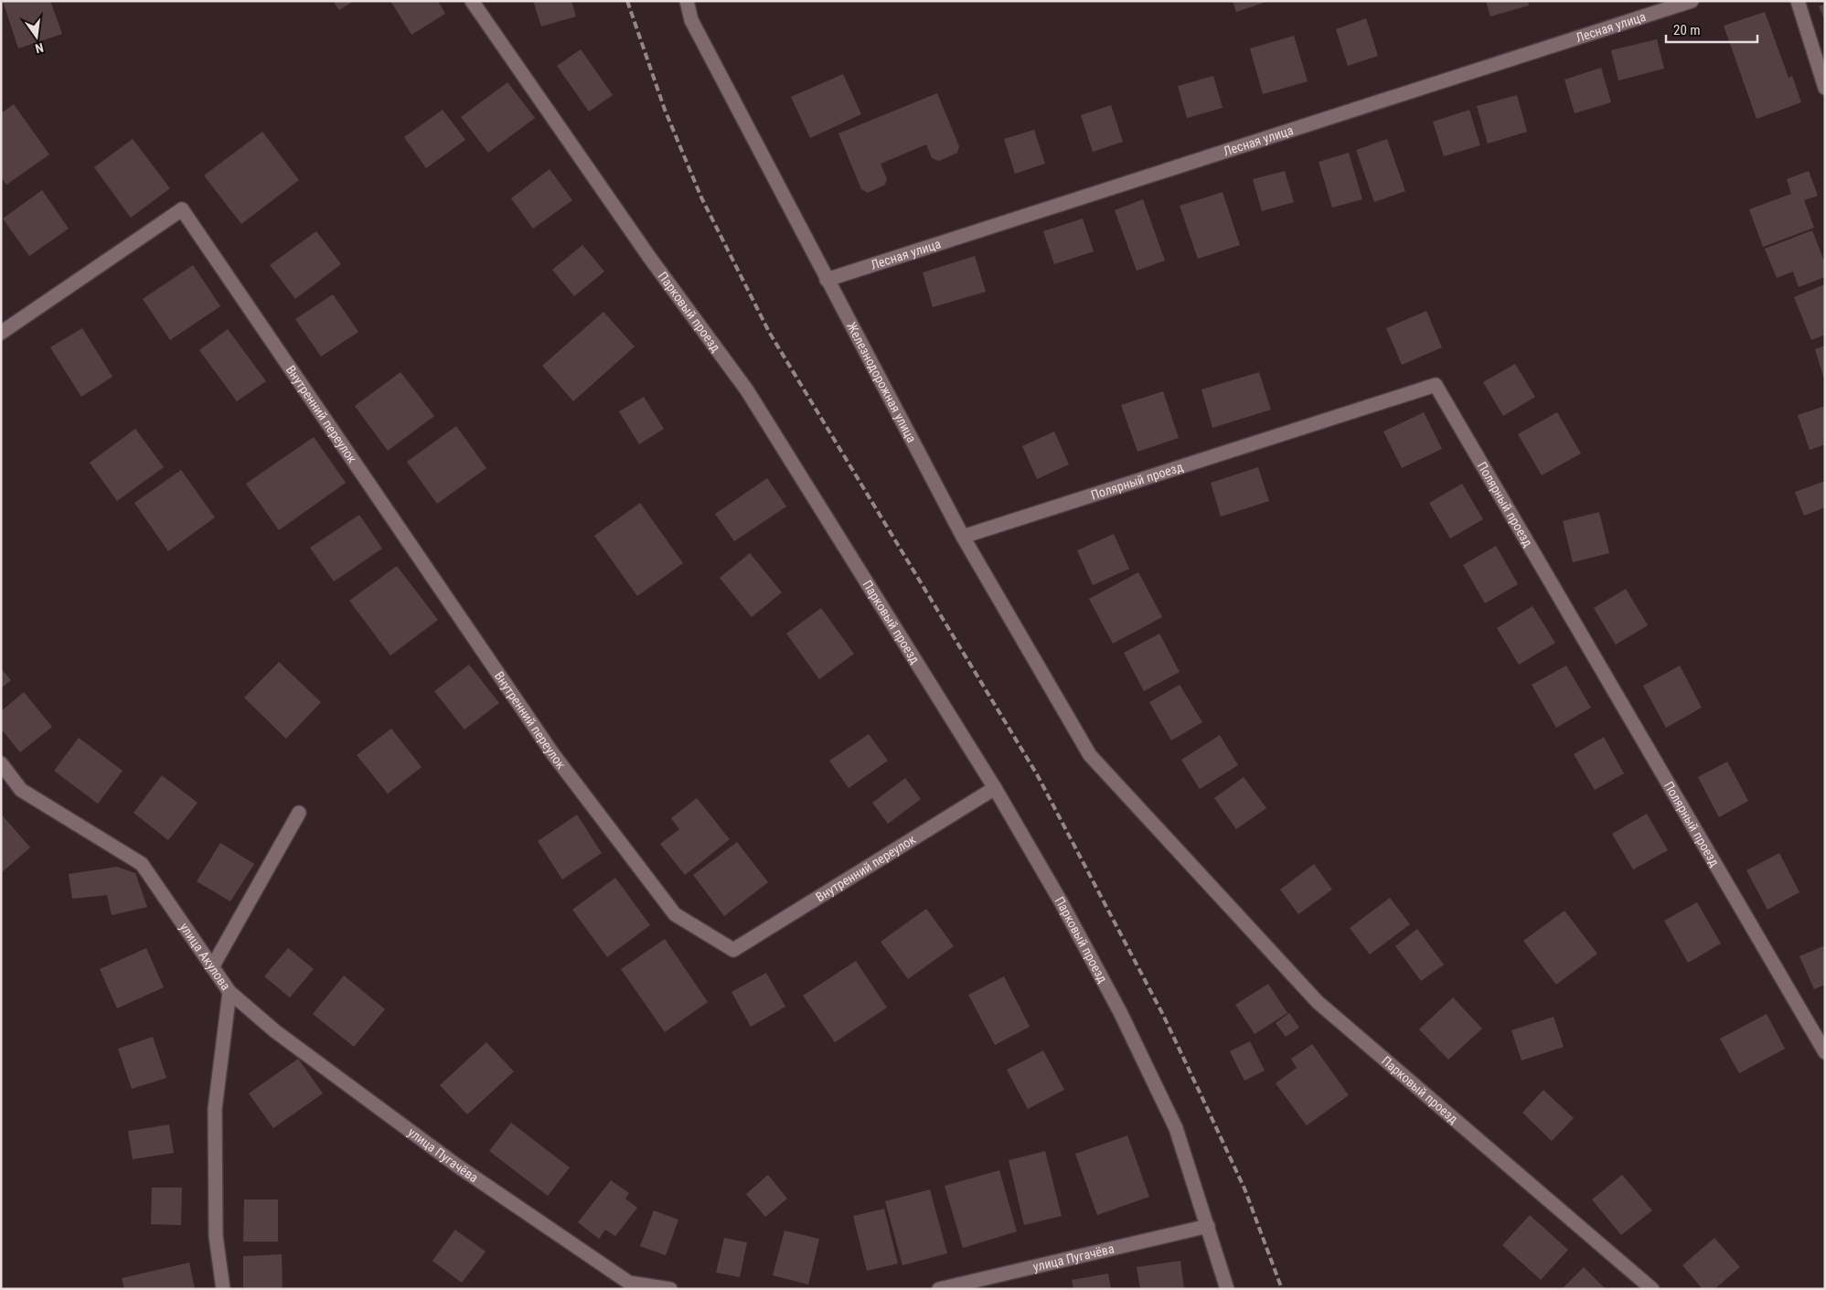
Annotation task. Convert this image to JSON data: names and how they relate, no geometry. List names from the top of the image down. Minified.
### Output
{"streets":{"street":["Лесная улица","Парковый проезд","Железнодорожная улица","Внутренний переулок","Полярный проезд","улица Акулова","улица Пугачёва"]},"crossings":[["Лесная улица","Железнодорожная улица"],["Парковый проезд","Железнодорожная улица"],["Парковый проезд","Внутренний переулок"],["Парковый проезд","улица Пугачёва"],["Железнодорожная улица","Полярный проезд"],["улица Акулова","улица Пугачёва"]],"scale_bar":"20 m","north":"bottom"}
